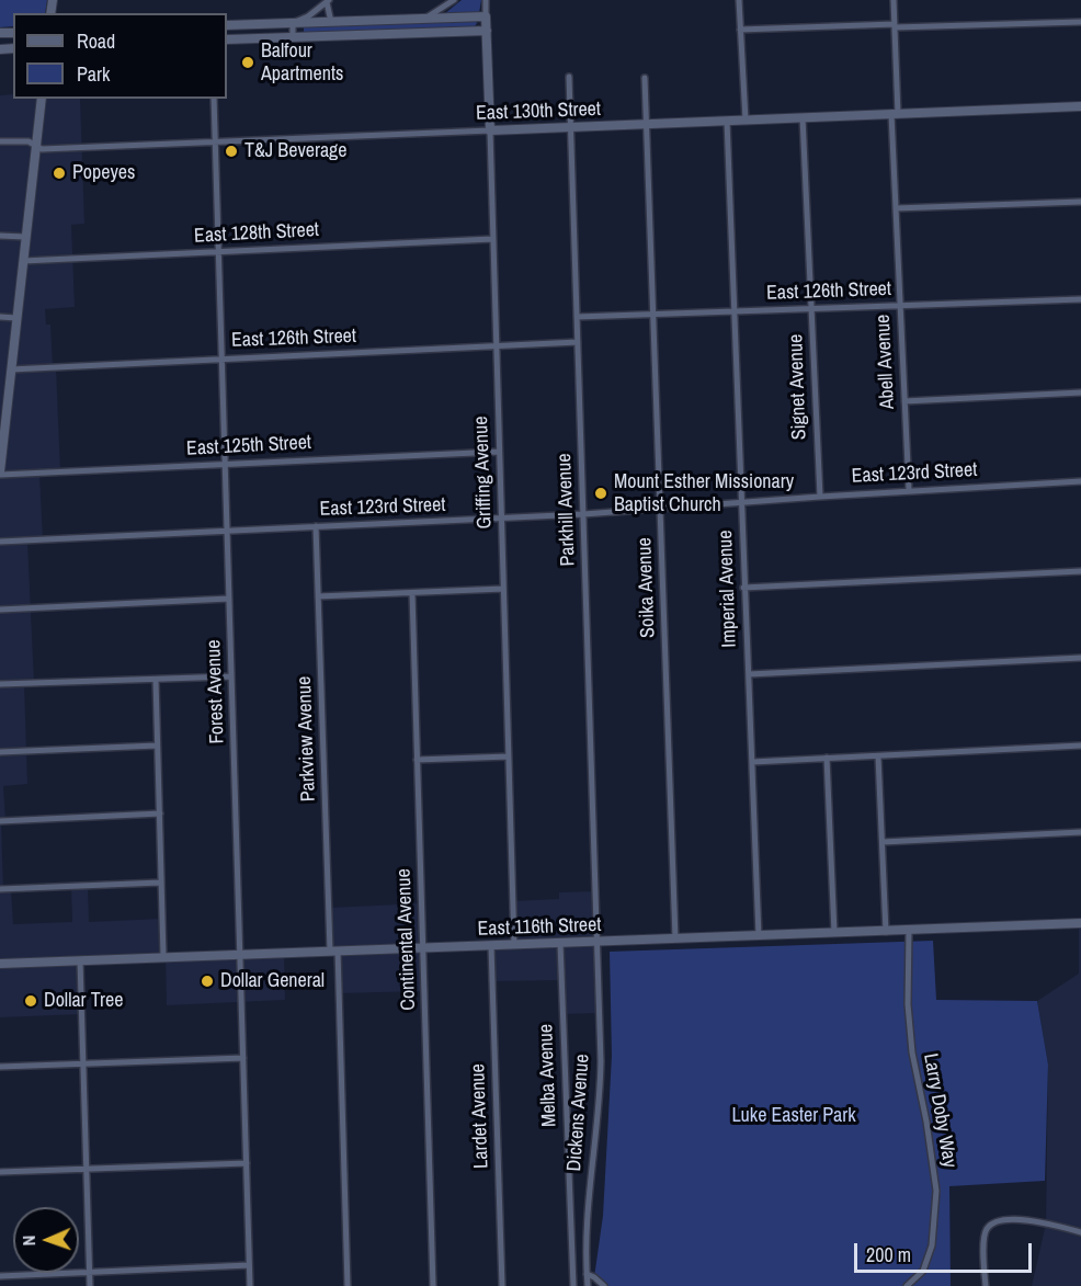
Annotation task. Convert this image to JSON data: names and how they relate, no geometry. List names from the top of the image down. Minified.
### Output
{"streets":{"street":["East 130th Street","East 128th Street","East 126th Street","Abell Avenue","Signet Avenue","East 125th Street","Griffing Avenue","East 123rd Street","Parkhill Avenue","Soika Avenue","Imperial Avenue","Forest Avenue","Parkview Avenue","East 116th Street","Continental Avenue","Melba Avenue","Larry Doby Way","Dickens Avenue","Lardet Avenue"]},"crossings":[["East 130th Street","Abell Avenue"],["East 130th Street","Signet Avenue"],["East 130th Street","Griffing Avenue"],["East 130th Street","Parkhill Avenue"],["East 130th Street","Soika Avenue"],["East 130th Street","Imperial Avenue"],["East 130th Street","Forest Avenue"],["East 128th Street","Griffing Avenue"],["East 128th Street","Forest Avenue"],["East 126th Street","Abell Avenue"],["East 126th Street","Signet Avenue"],["East 126th Street","Griffing Avenue"],["East 126th Street","Parkhill Avenue"],["East 126th Street","Soika Avenue"],["East 126th Street","Imperial Avenue"],["East 126th Street","Forest Avenue"],["Abell Avenue","East 123rd Street"],["Signet Avenue","East 123rd Street"],["East 125th Street","Griffing Avenue"],["East 125th Street","Forest Avenue"],["Griffing Avenue","East 123rd Street"],["Griffing Avenue","East 116th Street"],["East 123rd Street","Parkhill Avenue"],["East 123rd Street","Soika Avenue"],["East 123rd Street","Imperial Avenue"],["East 123rd Street","Forest Avenue"],["East 123rd Street","Parkview Avenue"],["Parkhill Avenue","East 116th Street"],["Parkhill Avenue","Dickens Avenue"],["Soika Avenue","East 116th Street"],["Imperial Avenue","East 116th Street"],["Forest Avenue","East 116th Street"],["Parkview Avenue","East 116th Street"],["East 116th Street","Continental Avenue"],["East 116th Street","Melba Avenue"],["East 116th Street","Larry Doby Way"],["East 116th Street","Dickens Avenue"],["East 116th Street","Lardet Avenue"]],"parks":["Luke Easter Park"],"places":["Balfour Apartments","T&J Beverage","Popeyes","Mount Esther Missionary Baptist Church","Dollar General","Dollar Tree"],"legend":["Road","Park"],"scale_bar":"200 m","north":"left"}
